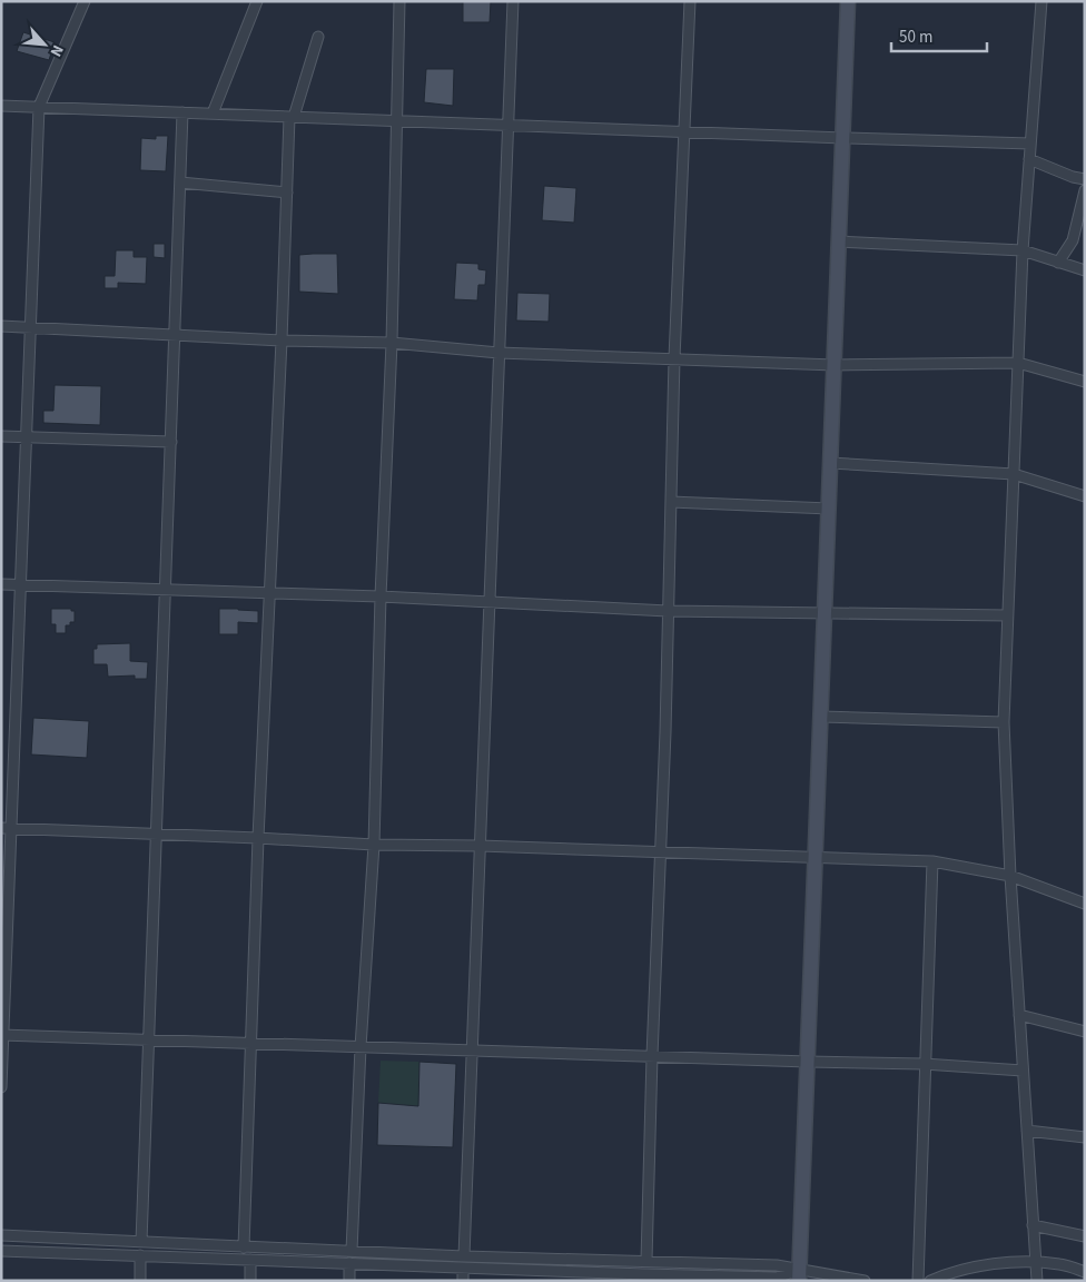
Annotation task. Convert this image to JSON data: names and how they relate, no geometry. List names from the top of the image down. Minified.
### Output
{"scale_bar":"50 m","north":"bottom right"}
